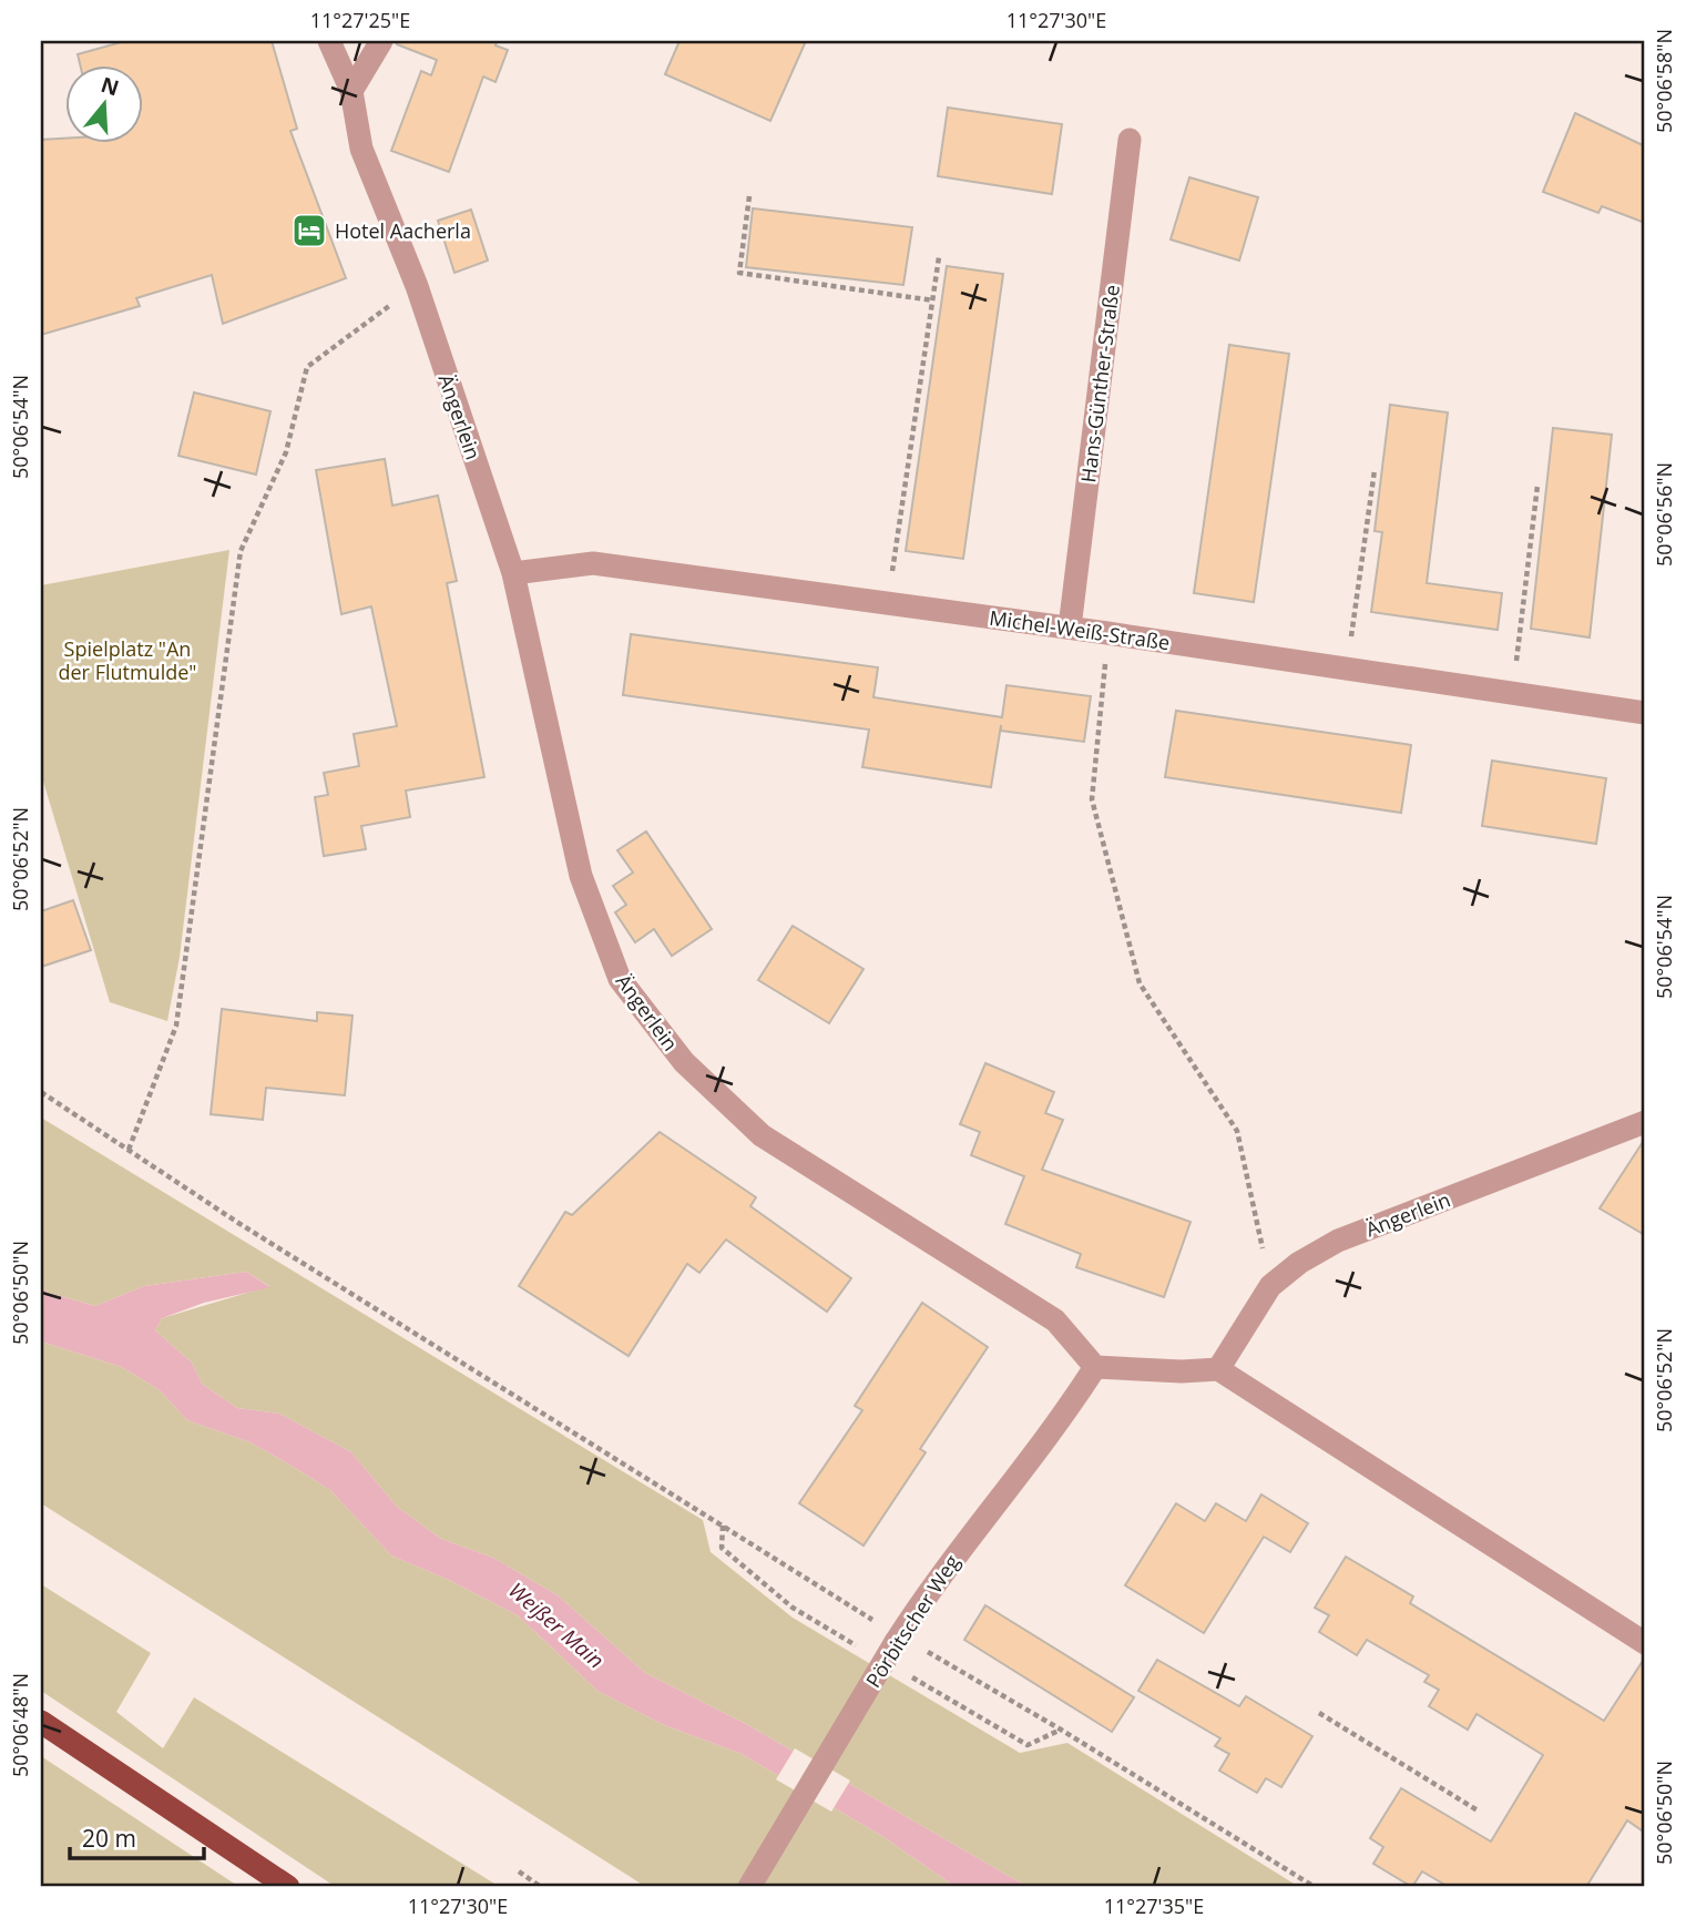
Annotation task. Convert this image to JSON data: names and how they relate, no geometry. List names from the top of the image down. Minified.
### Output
{"streets":{"street":["Hans-Günther-Straße","Ängerlein","Michel-Weiß-Straße","Pörbitscher Weg"]},"crossings":[["Hans-Günther-Straße","Michel-Weiß-Straße"],["Ängerlein","Michel-Weiß-Straße"],["Ängerlein","Pörbitscher Weg"]],"water":["Weißer Main"],"parks":["Spielplatz \"An der Flutmulde\""],"places":{"hotel":["Hotel Aacherla"]},"scale_bar":"20 m","north":"top","coordinates":["11°27'25\"E","11°27'30\"E","50°06'58\"N","50°06'54\"N","50°06'56\"N","50°06'52\"N","50°06'50\"N","50°06'48\"N","11°27'35\"E"]}
